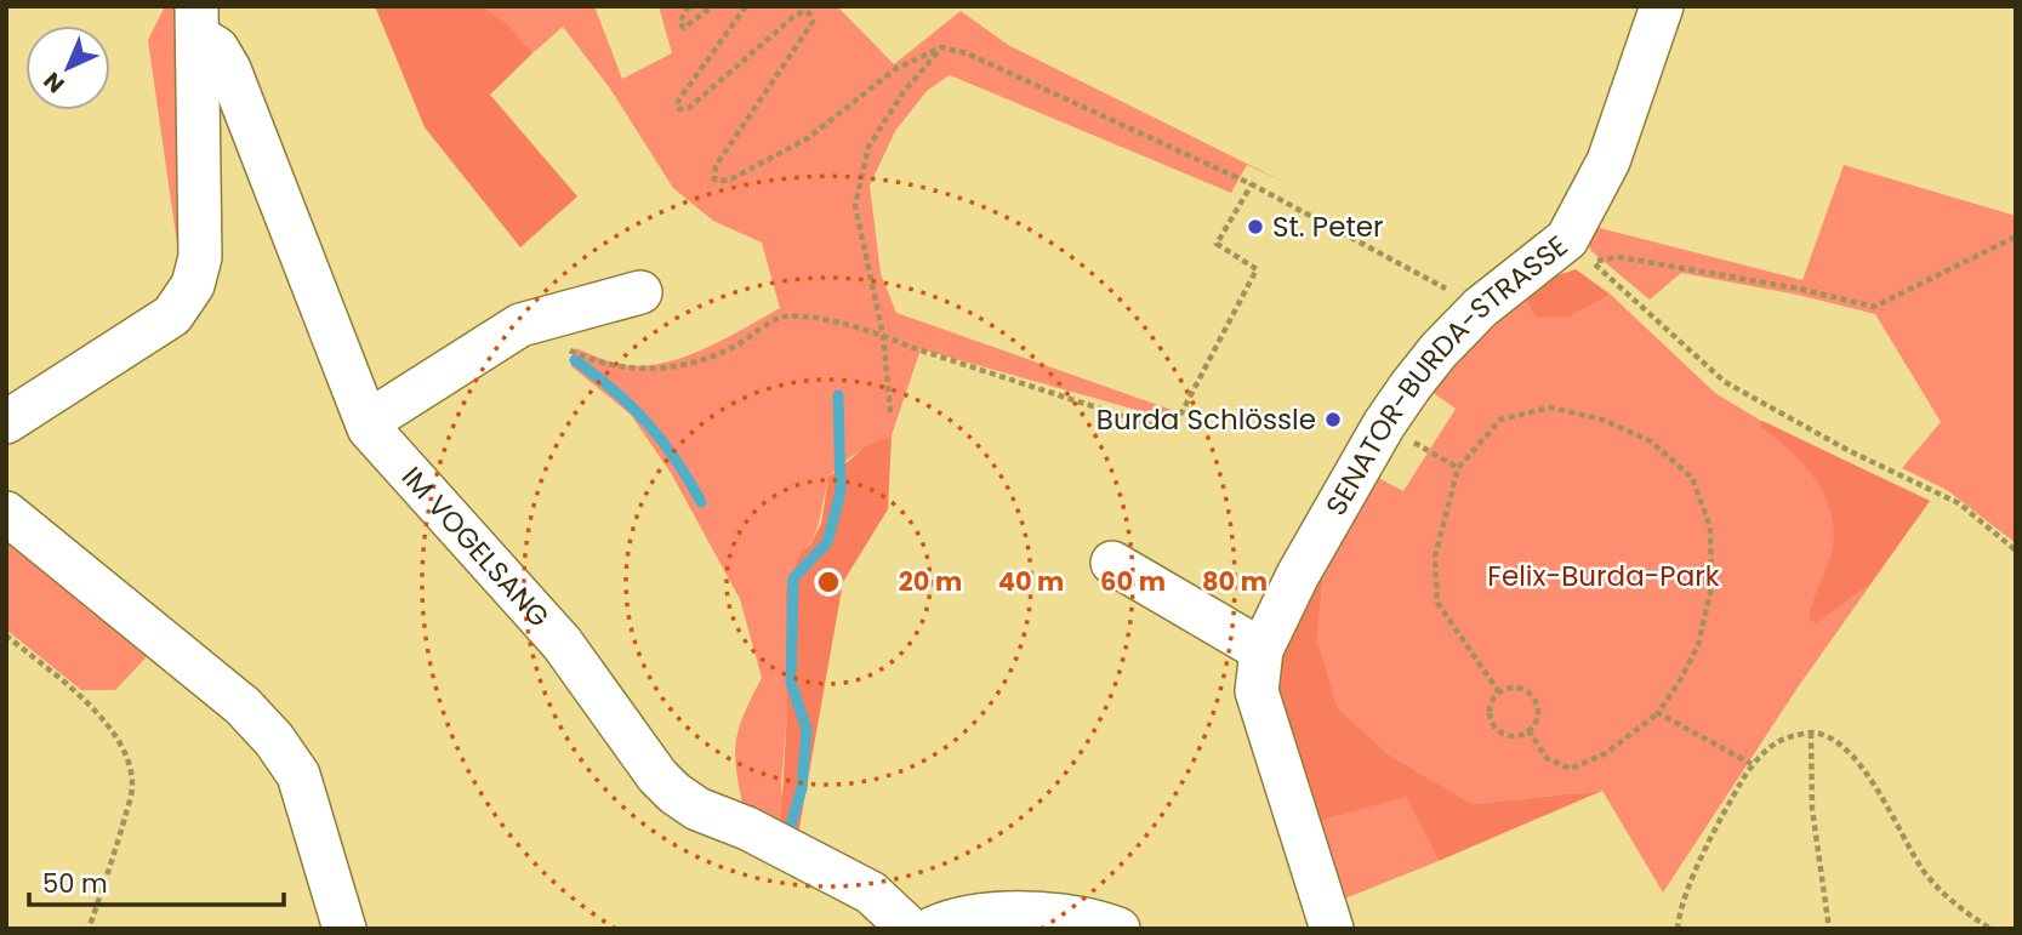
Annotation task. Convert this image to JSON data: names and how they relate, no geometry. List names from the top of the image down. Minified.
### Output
{"streets":{"street":["SENATOR-BURDA-STRASSE","IM VOGELSANG"]},"parks":["Felix-Burda-Park"],"places":["St. Peter","Burda Schlössle"],"scale_bar":"50 m","north":"bottom left","rings":["20 m","40 m","60 m","80 m"]}
